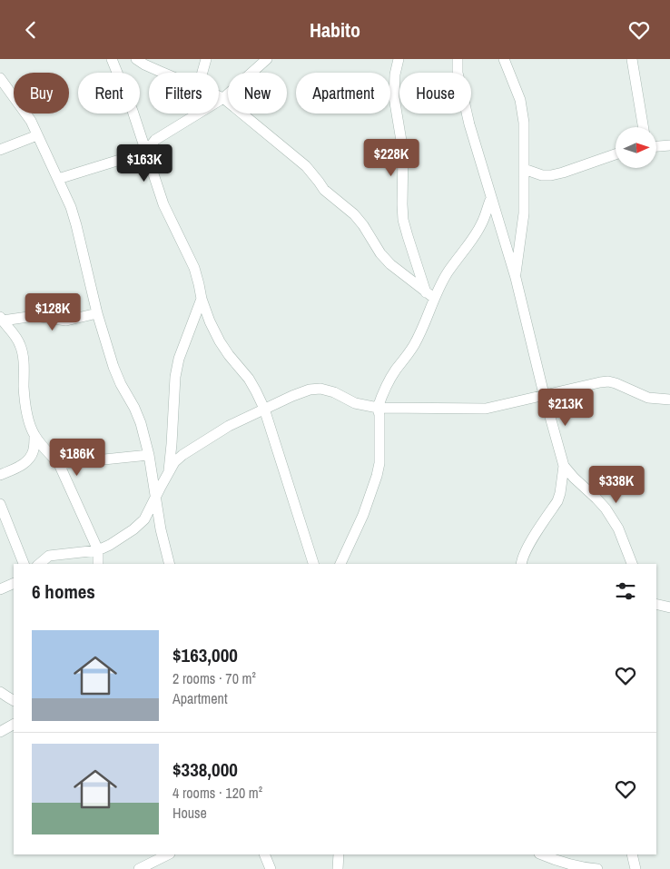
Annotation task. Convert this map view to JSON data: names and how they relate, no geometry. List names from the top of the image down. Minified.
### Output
{"north":"right","page":{"header":"Habito","chip":["Buy","Rent","Filters","New","Apartment","House"],"price":["$228K","$163K","$128K","$213K","$186K","$338K"],"heading":"6 homes","list":[{"name":"$163,000","note":"2 rooms · 70 m² · Apartment"},{"name":"$338,000","note":"4 rooms · 120 m² · House"}]}}
